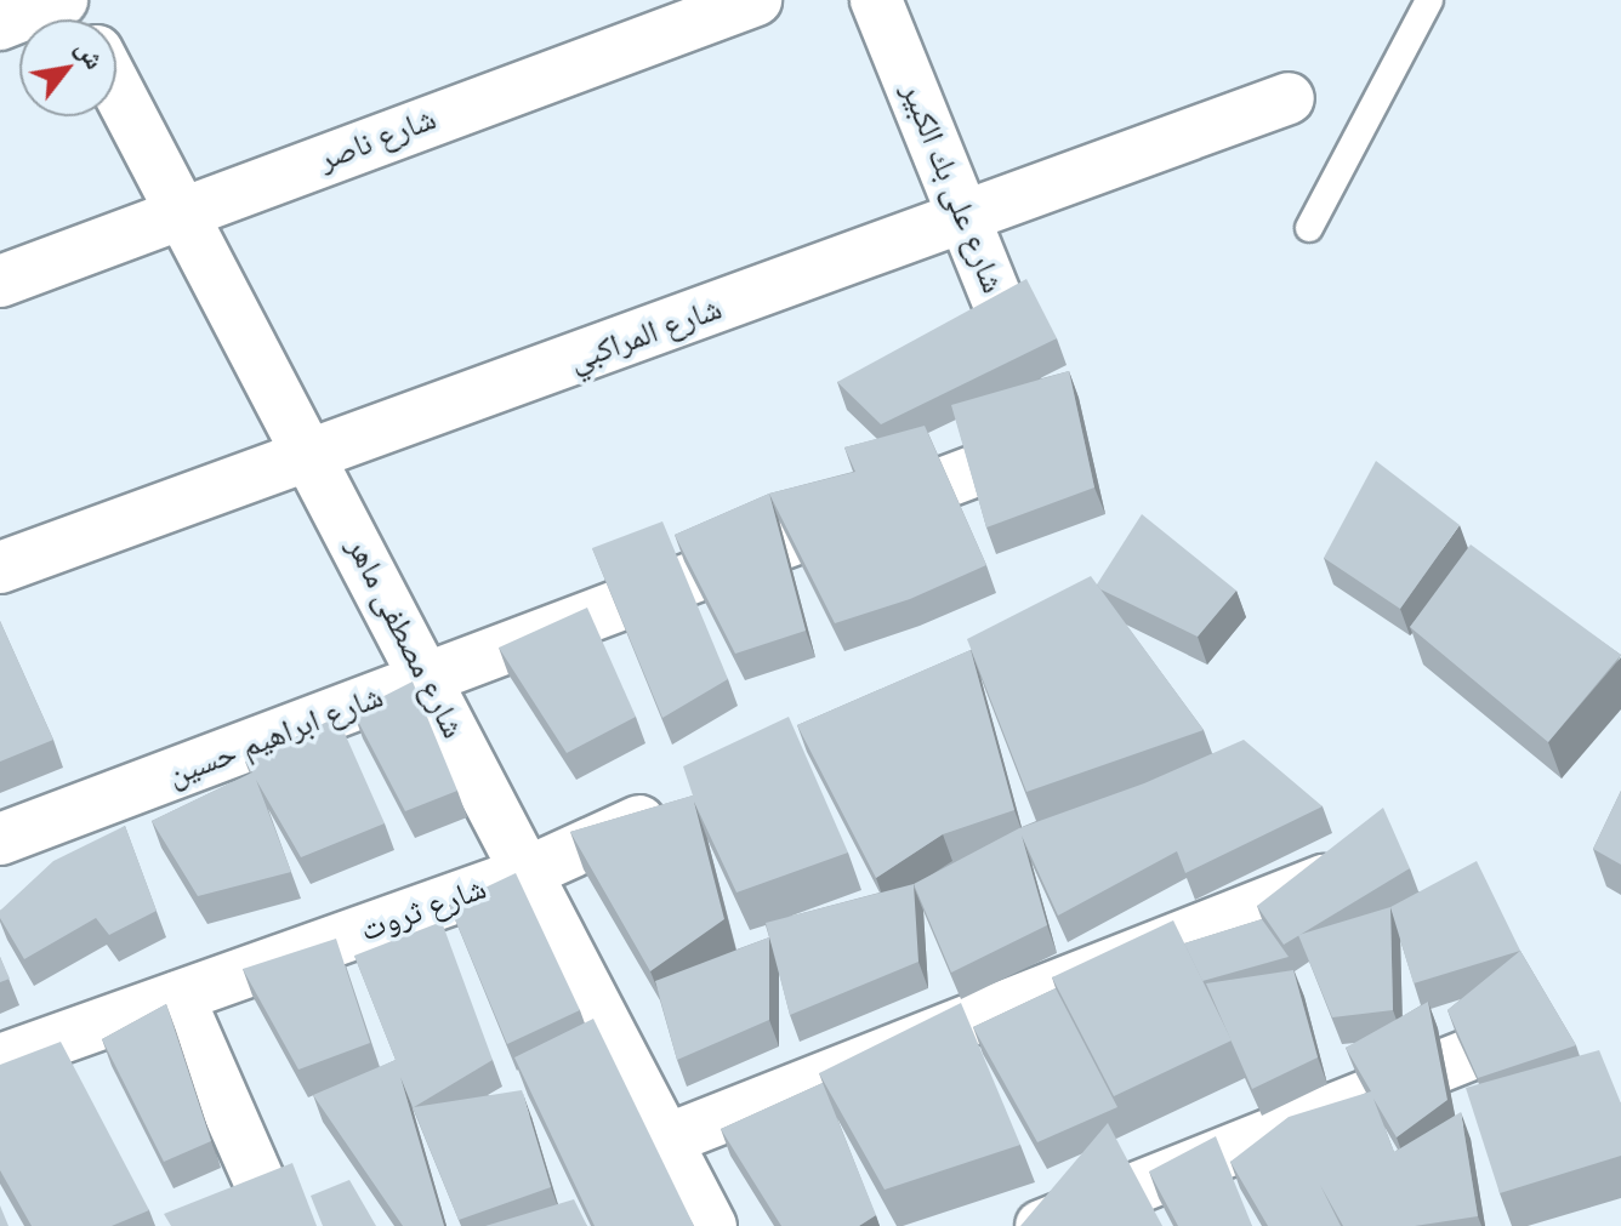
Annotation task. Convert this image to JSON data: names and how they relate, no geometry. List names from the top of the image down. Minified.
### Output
{"streets":{"street":["شارع ناصر","شارع على بك الكبير","شارع المراكبي","شارع مصطفى ماهر","شارع ابراهيم حسين","شارع ثروت"]},"crossings":[["شارع ناصر","شارع مصطفى ماهر"],["شارع على بك الكبير","شارع المراكبي"],["شارع على بك الكبير","شارع ابراهيم حسين"],["شارع المراكبي","شارع مصطفى ماهر"],["شارع مصطفى ماهر","شارع ابراهيم حسين"],["شارع مصطفى ماهر","شارع ثروت"]],"north":"top right"}
